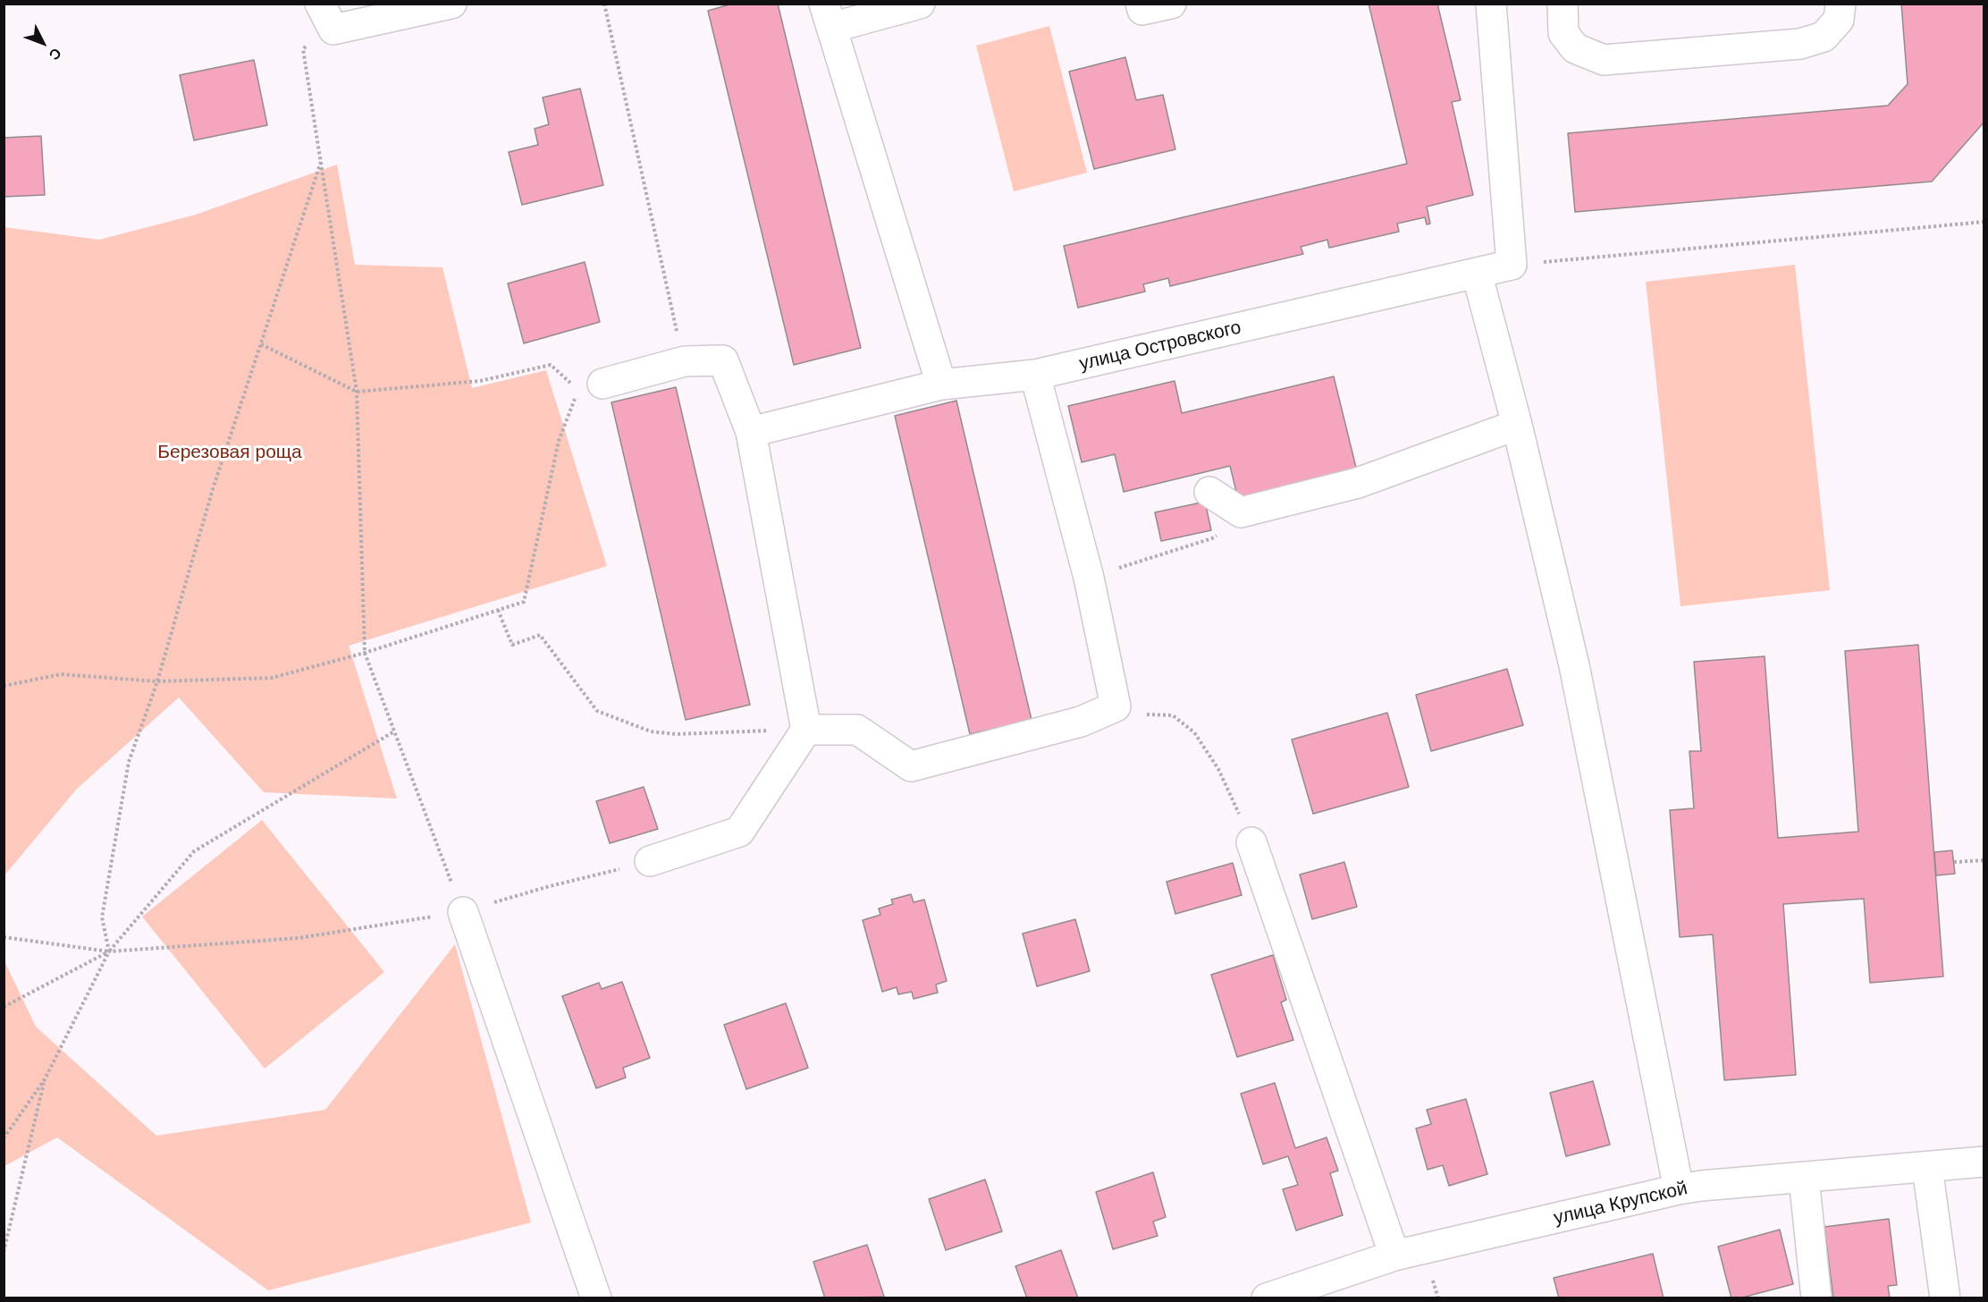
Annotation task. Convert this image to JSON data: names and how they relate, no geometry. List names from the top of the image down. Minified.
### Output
{"streets":{"street":["улица Островского","улица Крупской"]},"parks":["Березовая роща"],"north":"bottom right"}
